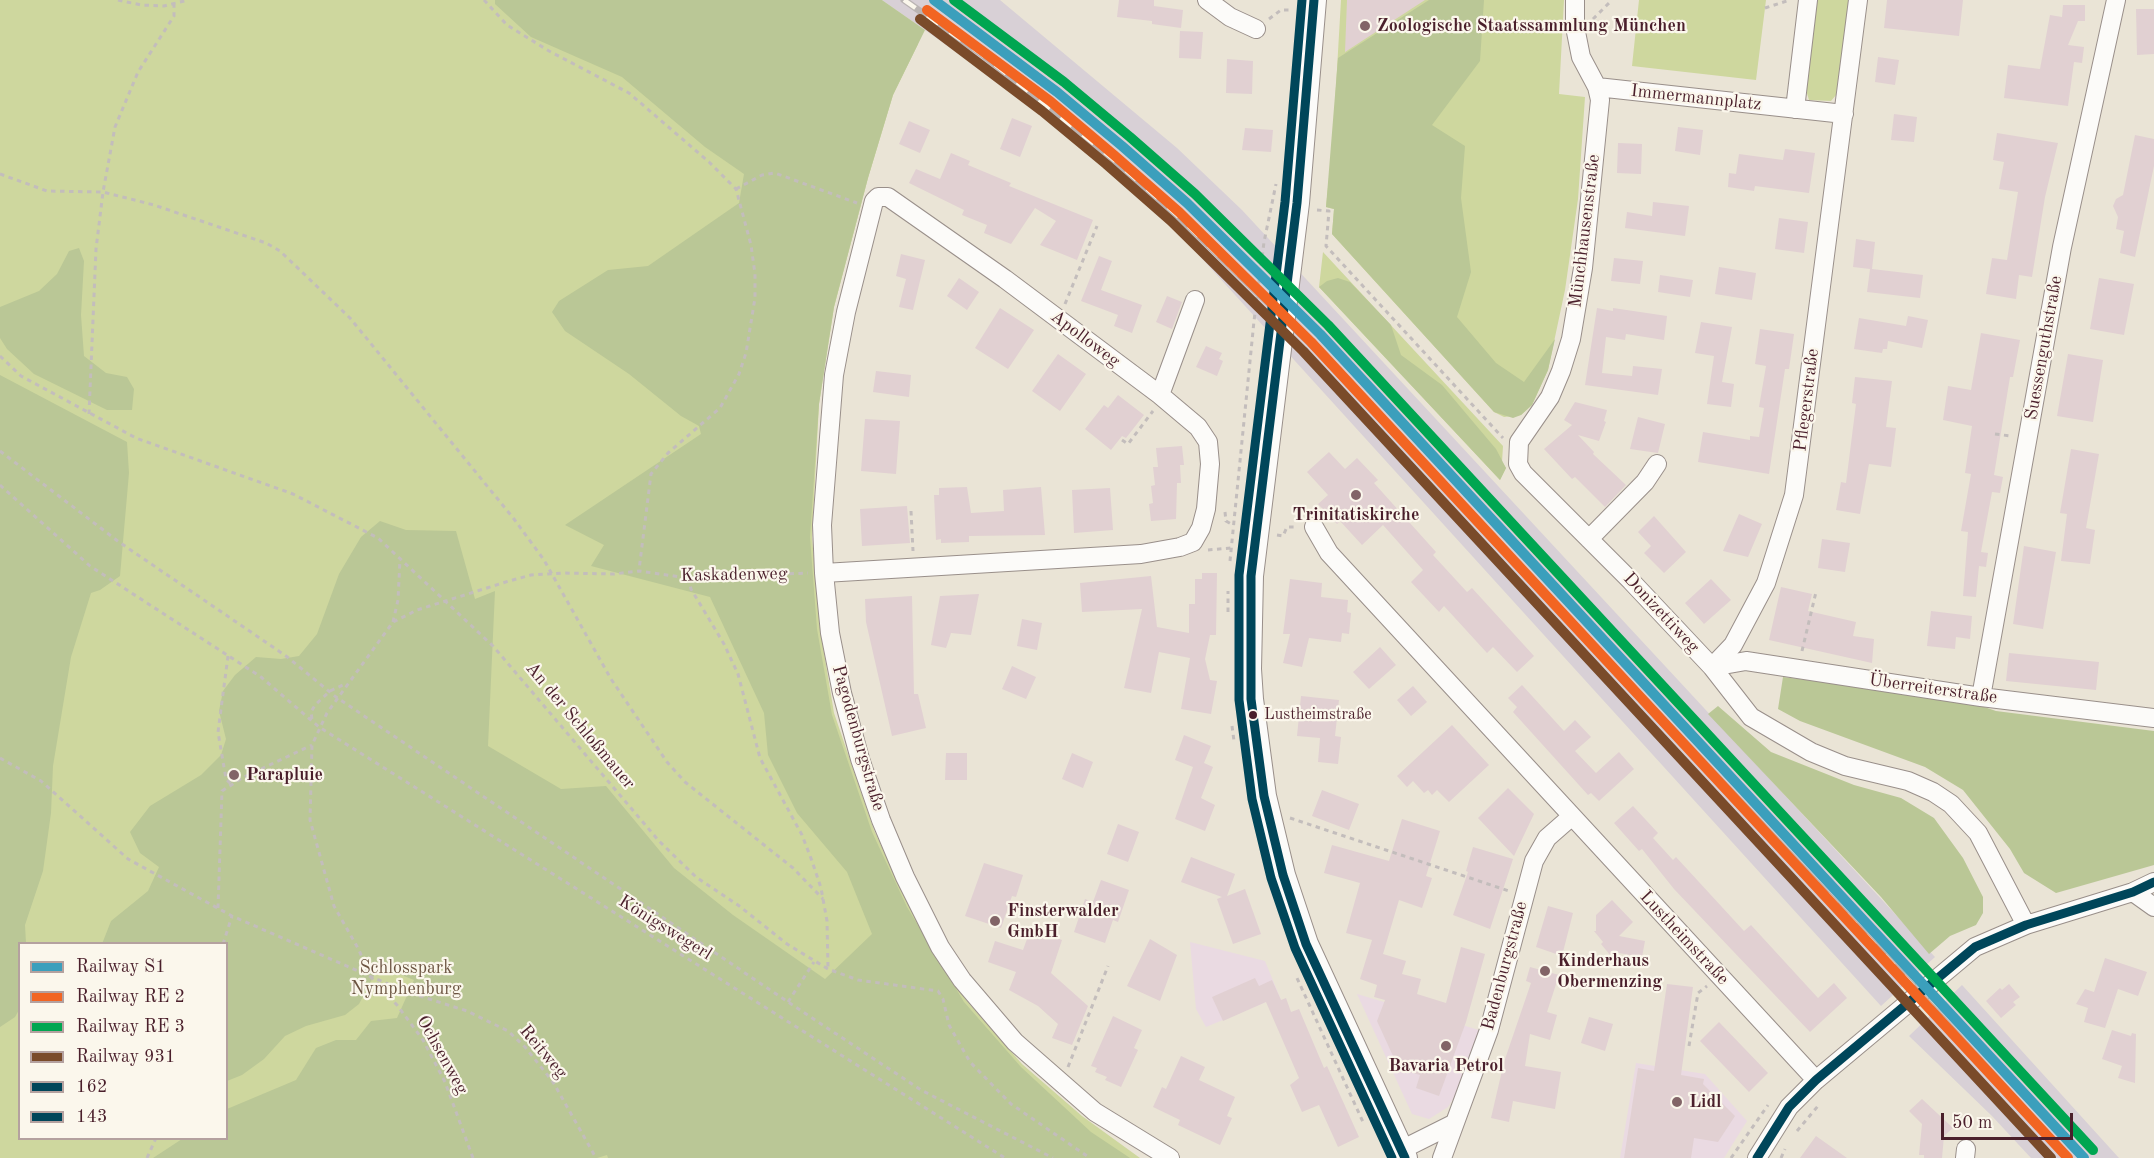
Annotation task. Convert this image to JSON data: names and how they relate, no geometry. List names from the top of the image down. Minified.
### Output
{"streets":{"street":["Immermannplatz","Münchhausenstraße","Apolloweg","Suessenguthstraße","Pflegerstraße","Donizettiweg","Überreiterstraße","Pagodenburgstraße","Lustheimstraße","Badenburgstraße"],"path":["Kaskadenweg","An der Schloßmauer","Königswegerl","Reitweg","Ochsenweg"]},"crossings":[["Immermannplatz","Münchhausenstraße"],["Münchhausenstraße","Donizettiweg"],["Apolloweg","Pagodenburgstraße"],["Suessenguthstraße","Überreiterstraße"],["Pflegerstraße","Donizettiweg"],["Pflegerstraße","Überreiterstraße"],["Kaskadenweg","An der Schloßmauer"],["Kaskadenweg","Pagodenburgstraße"],["Kaskadenweg","Königswegerl"],["Donizettiweg","Überreiterstraße"],["Lustheimstraße","Badenburgstraße"],["Reitweg","Ochsenweg"]],"parks":["Schlosspark Nymphenburg"],"places":["Zoologische Staatssammlung München","Trinitatiskirche","Lustheimstraße","Parapluie","Finsterwalder GmbH","Kinderhaus Obermenzing","Bavaria Petrol","Lidl"],"lines":["rail line S1","transit line 162","transit line 143","rail line 931"],"legend":["Railway S1","Railway RE 2","Railway RE 3","Railway 931","162","143"],"scale_bar":"50 m"}
